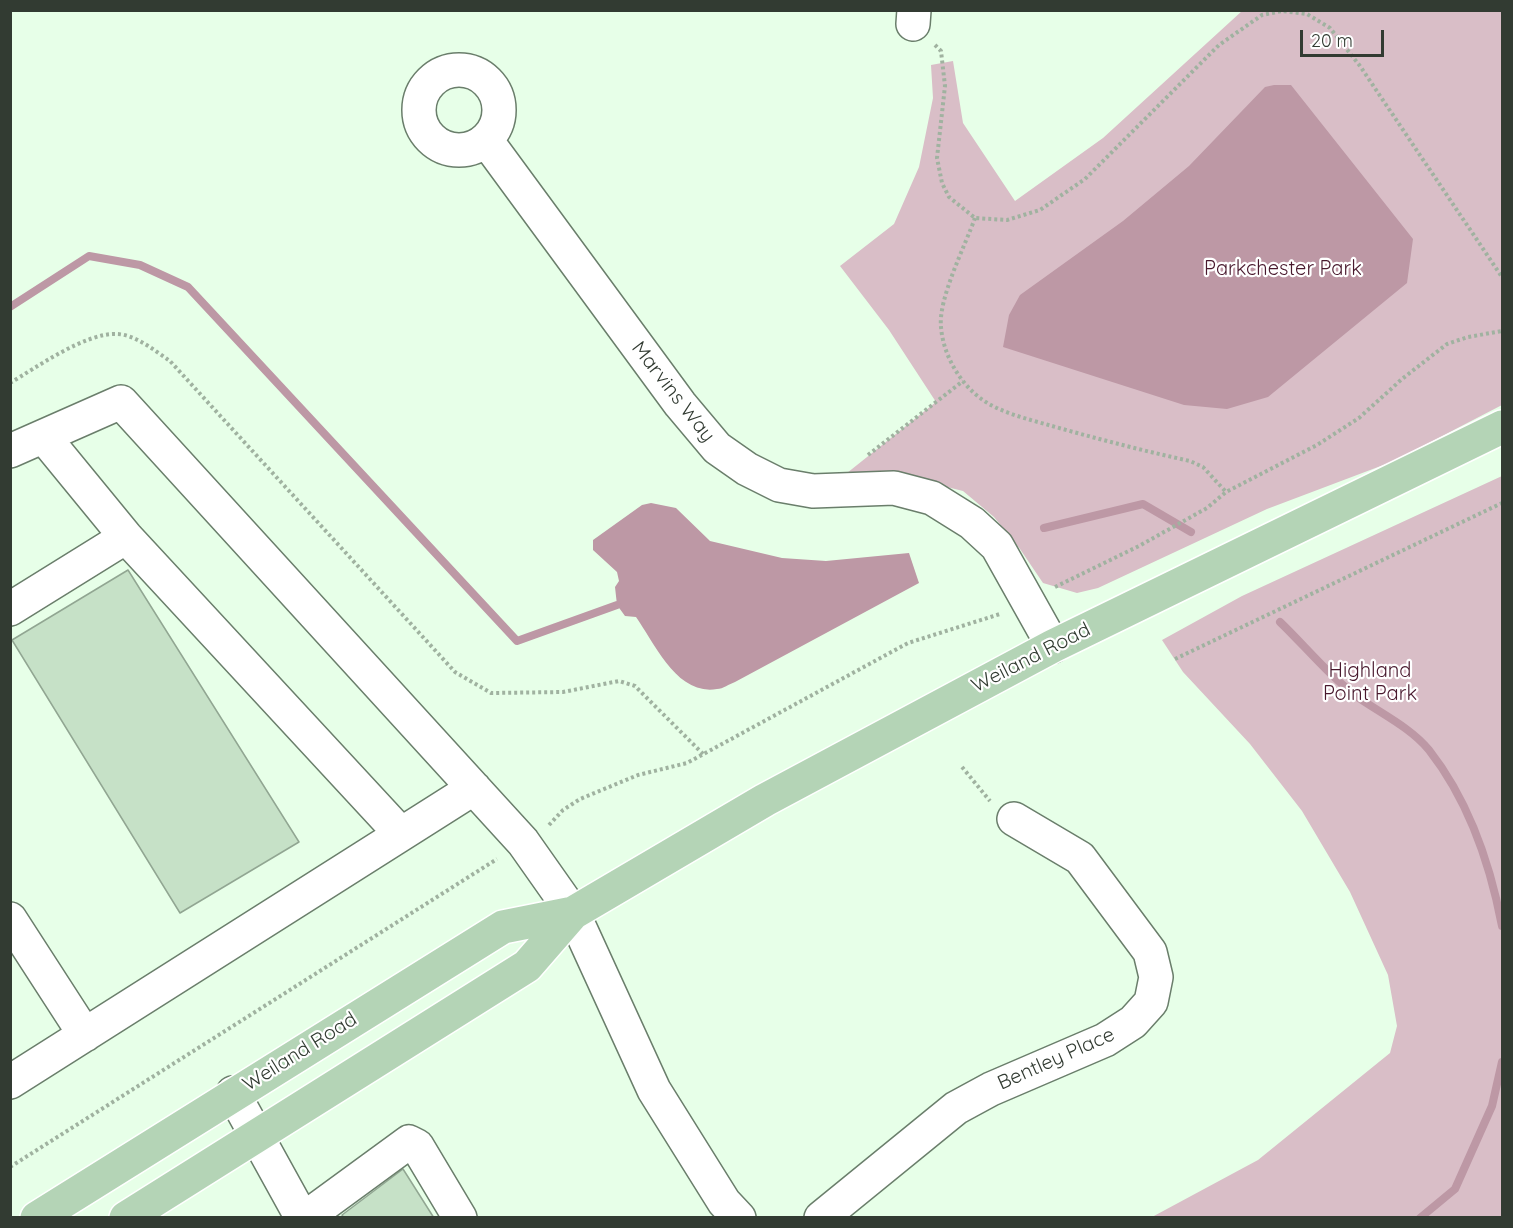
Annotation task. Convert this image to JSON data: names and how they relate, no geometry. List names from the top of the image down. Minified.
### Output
{"streets":{"main road":["Weiland Road"],"street":["Marvins Way","Bentley Place"]},"crossings":[["Marvins Way","Weiland Road"]],"parks":["Parkchester Park","Highland Point Park"],"scale_bar":"20 m"}
